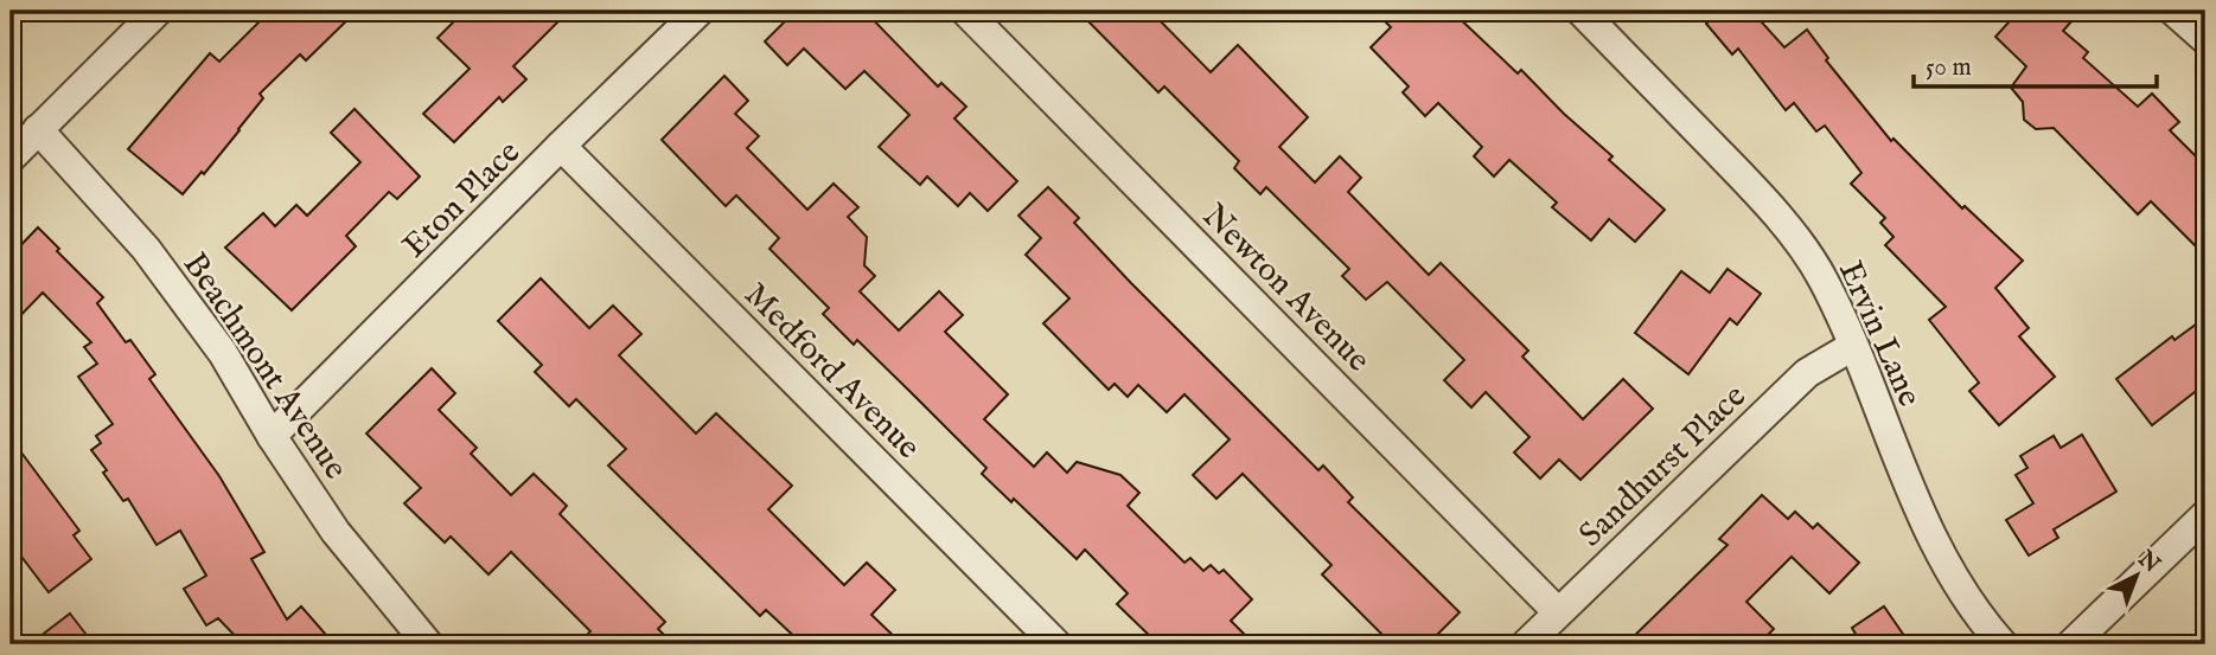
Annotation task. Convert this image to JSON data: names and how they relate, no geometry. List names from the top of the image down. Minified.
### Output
{"streets":{"street":["Eton Place","Newton Avenue","Ervin Lane","Beachmont Avenue","Medford Avenue","Sandhurst Place"]},"crossings":[["Eton Place","Beachmont Avenue"],["Eton Place","Medford Avenue"],["Newton Avenue","Sandhurst Place"],["Ervin Lane","Sandhurst Place"]],"scale_bar":"50 m","north":"top right"}
